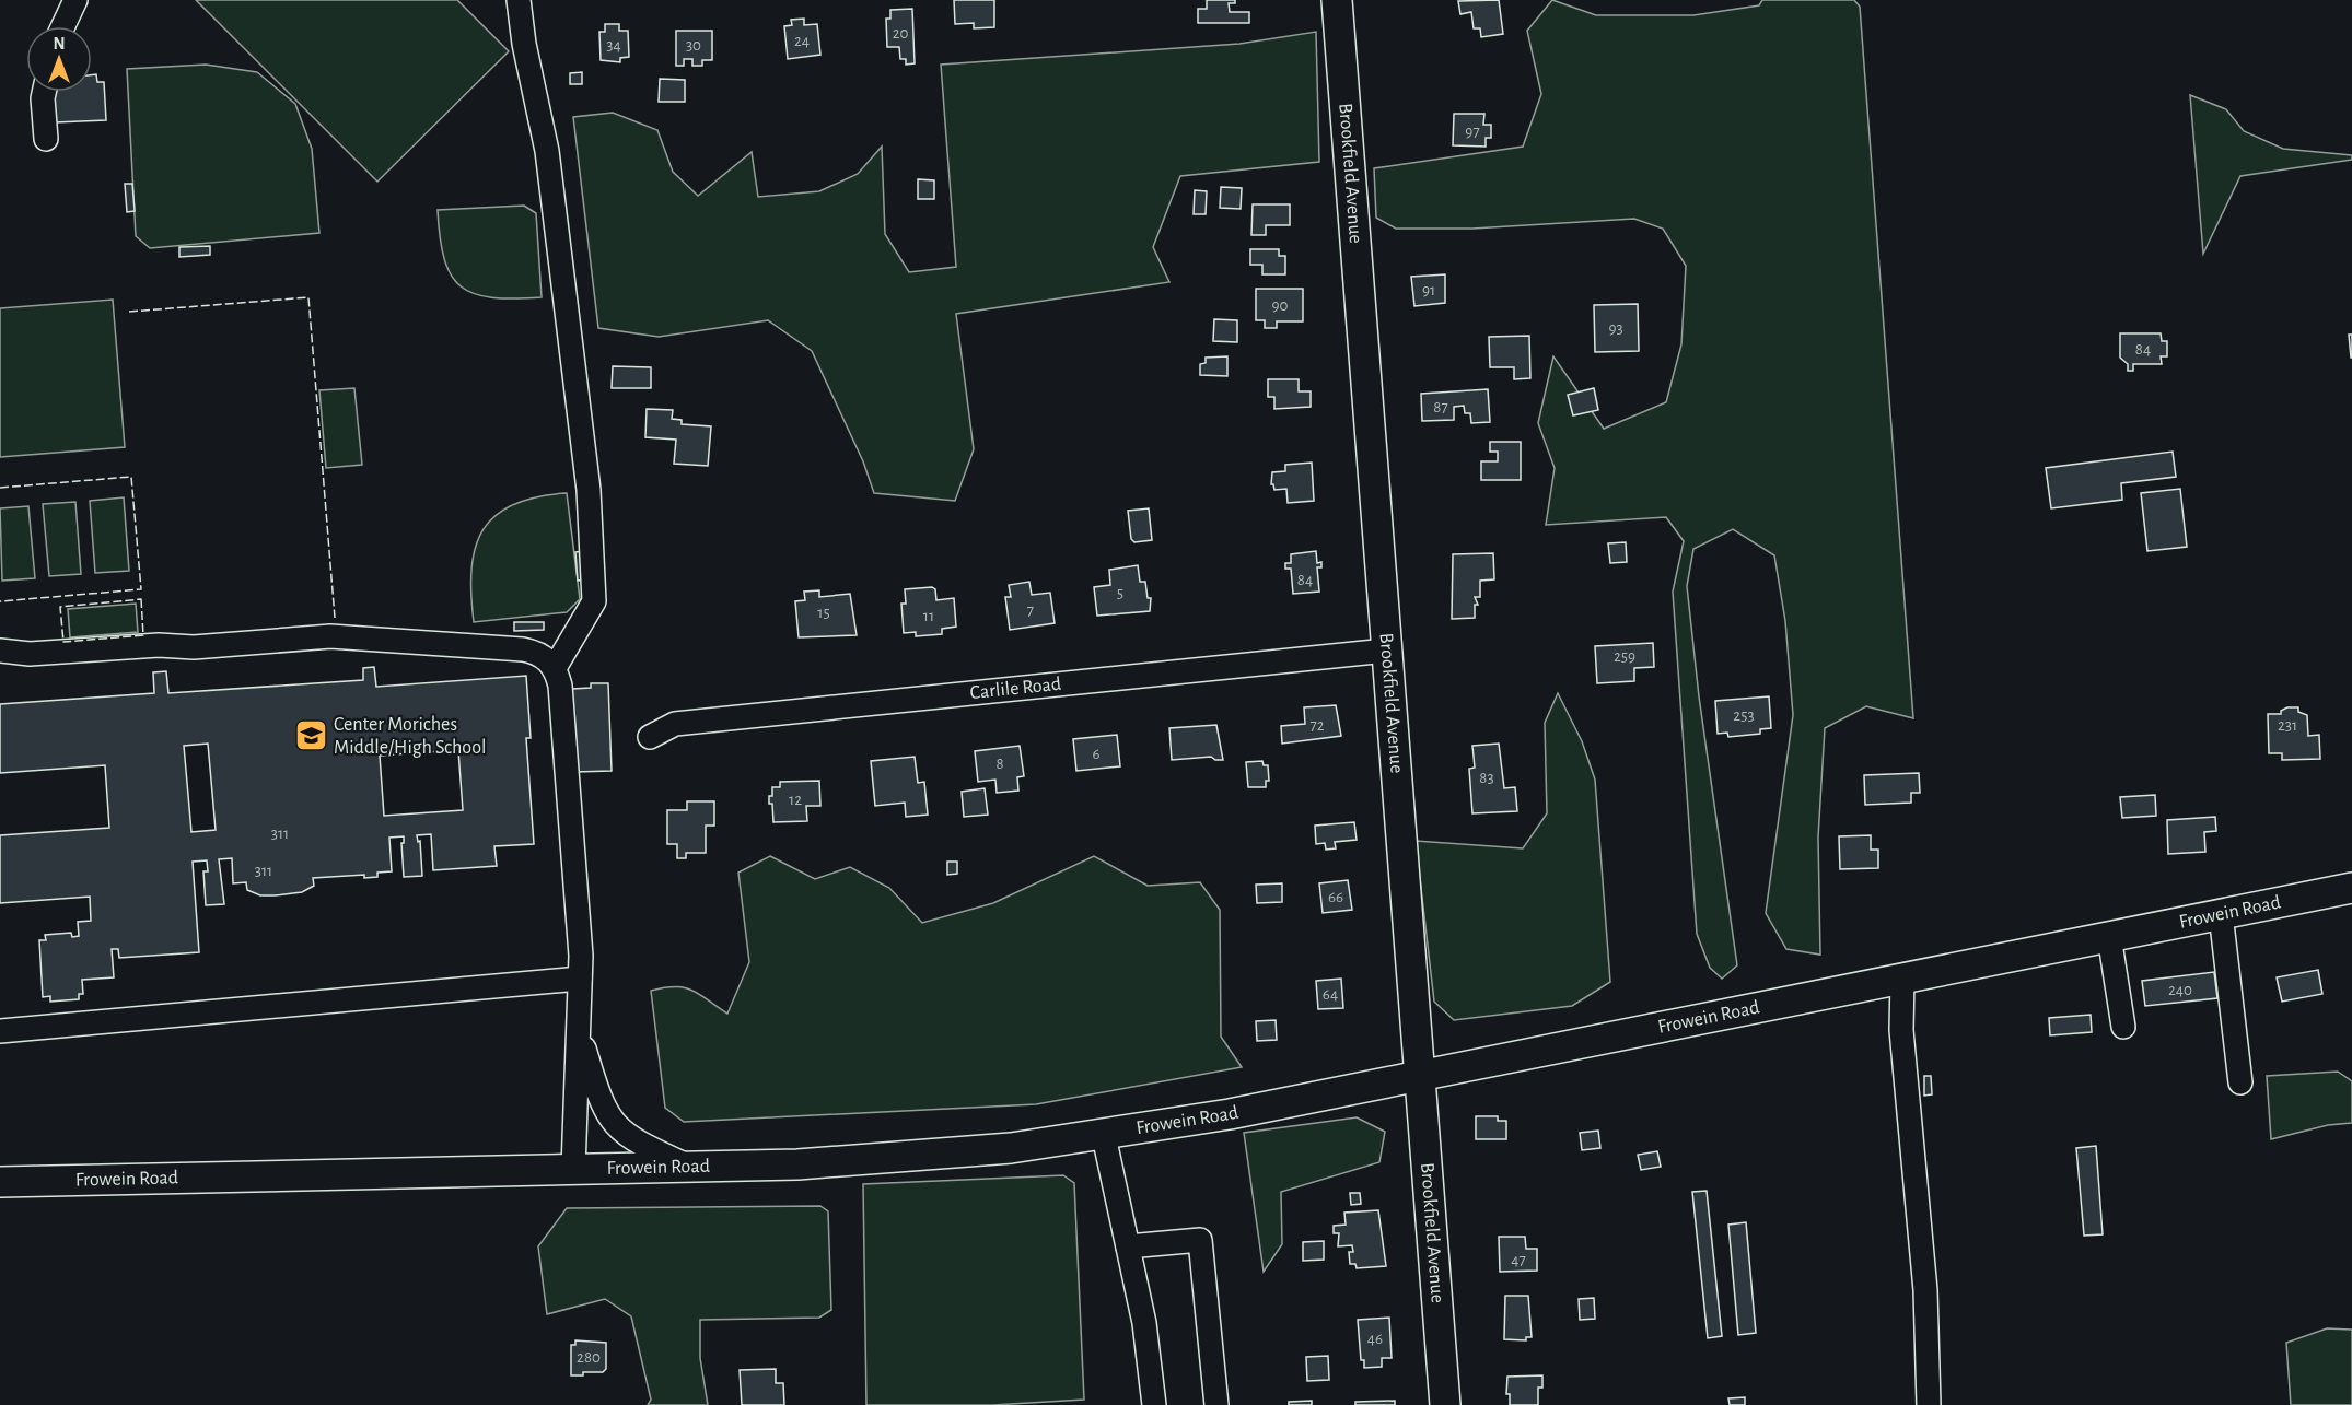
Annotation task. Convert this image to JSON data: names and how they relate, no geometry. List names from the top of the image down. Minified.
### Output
{"streets":{"main road":["Brookfield Avenue","Frowein Road"],"street":["Carlile Road"]},"crossings":[["Brookfield Avenue","Carlile Road"],["Brookfield Avenue","Frowein Road"]],"places":{"school or university":["Center Moriches Middle/High School"]},"house_numbers":["20","24","34","30","97","91","90","93","84","87","84","5","7","15","11","259","253","72","231","6","8","83","12","311","311","66","240","64","47","46","280"],"north":"top"}
